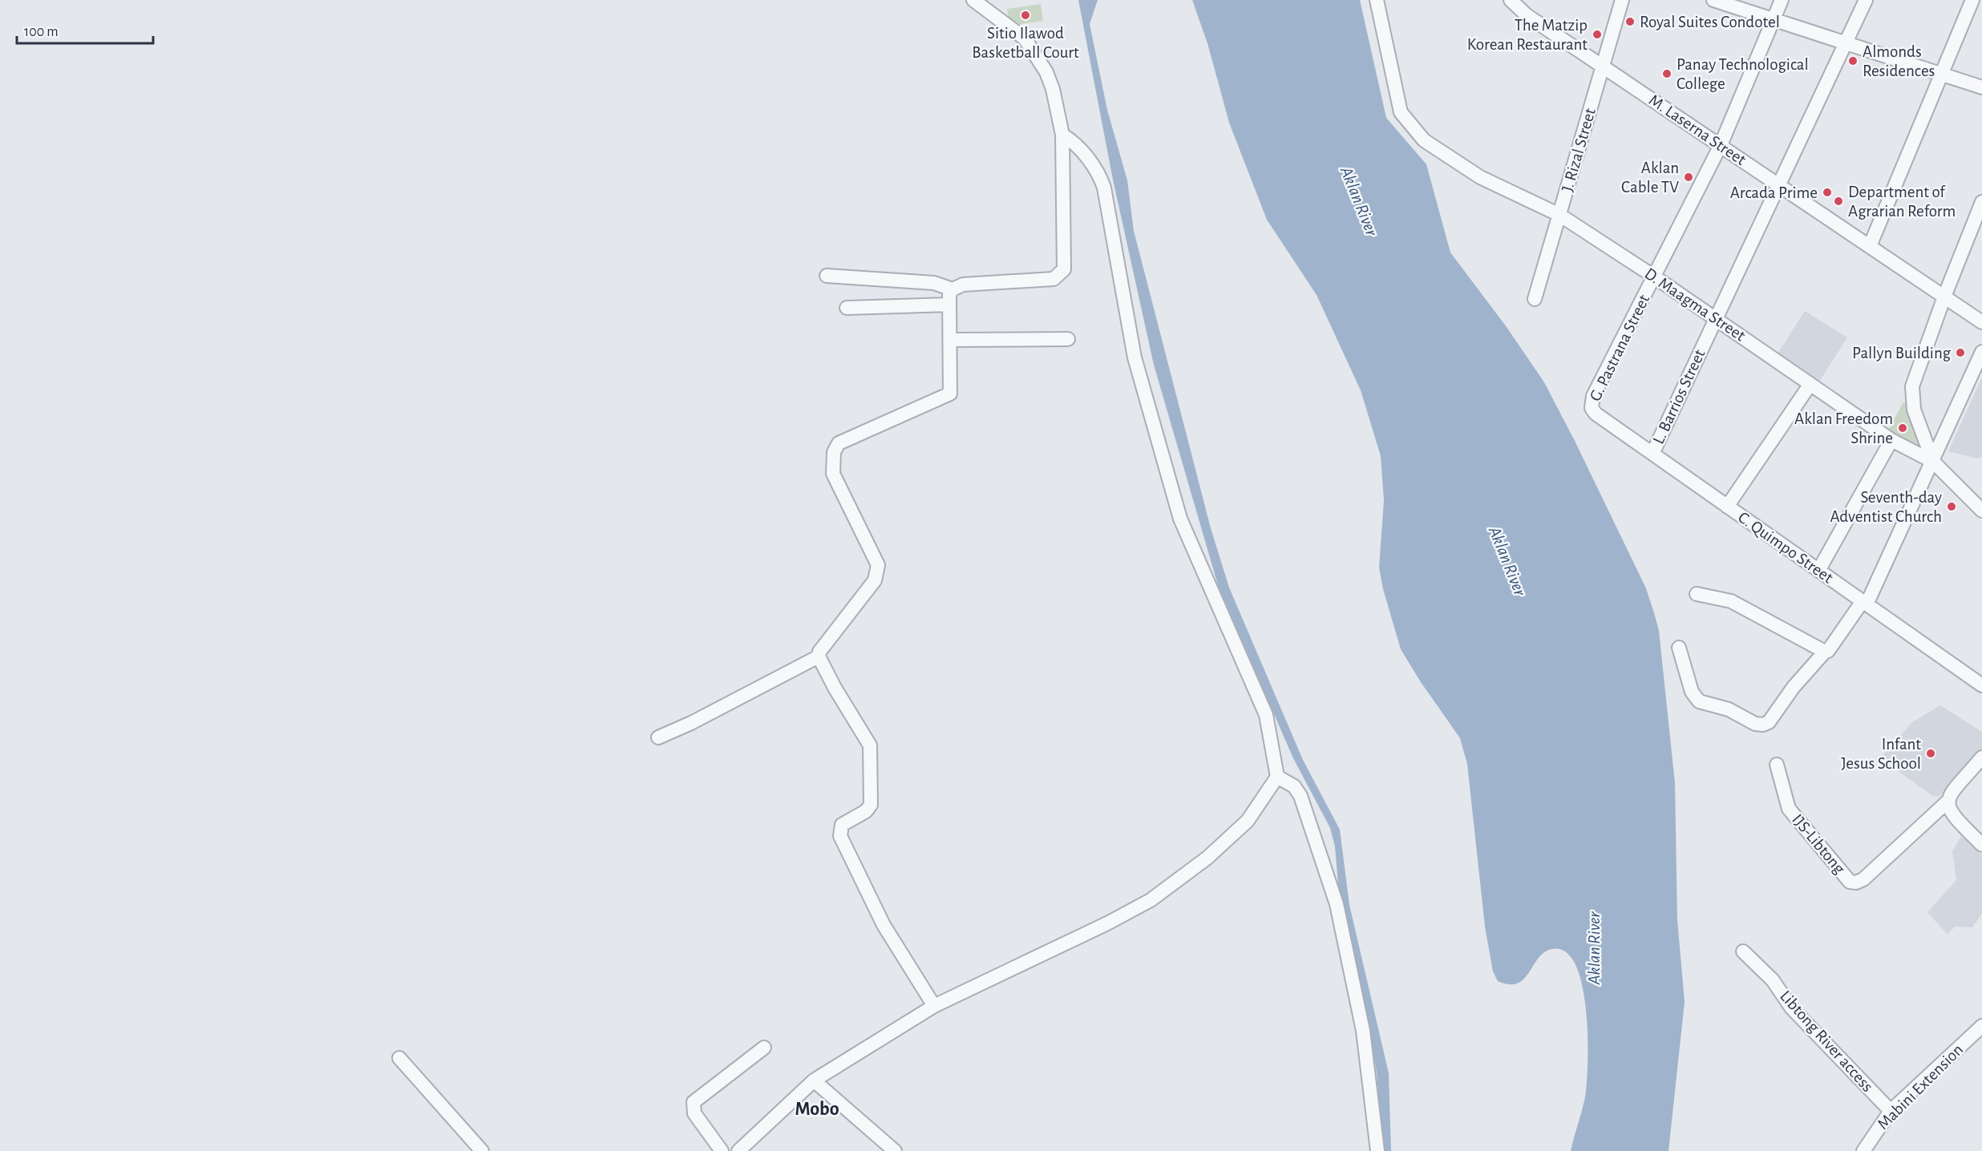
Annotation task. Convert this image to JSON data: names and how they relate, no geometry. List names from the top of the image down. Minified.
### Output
{"streets":{"street":["M. Laserna Street","J. Rizal Street","D. Maagma Street","G. Pastrana Street","L. Barrios Street","C. Quimpo Street","IJS-Libtong","Libtong River access","Mabini Extension"]},"crossings":[["M. Laserna Street","J. Rizal Street"],["M. Laserna Street","G. Pastrana Street"],["M. Laserna Street","L. Barrios Street"],["J. Rizal Street","D. Maagma Street"],["D. Maagma Street","G. Pastrana Street"],["D. Maagma Street","L. Barrios Street"],["G. Pastrana Street","C. Quimpo Street"],["L. Barrios Street","C. Quimpo Street"],["Libtong River access","Mabini Extension"]],"districts":["Mobo"],"water":["Aklan River"],"places":["Sitio Ilawod Basketball Court","Royal Suites Condotel","The Matzip Korean Restaurant","Almonds Residences","Panay Technological College","Aklan Cable TV","Arcada Prime","Department of Agrarian Reform","Pallyn Building","Aklan Freedom Shrine","Seventh-day Adventist Church","Infant Jesus School"],"scale_bar":"100 m"}
